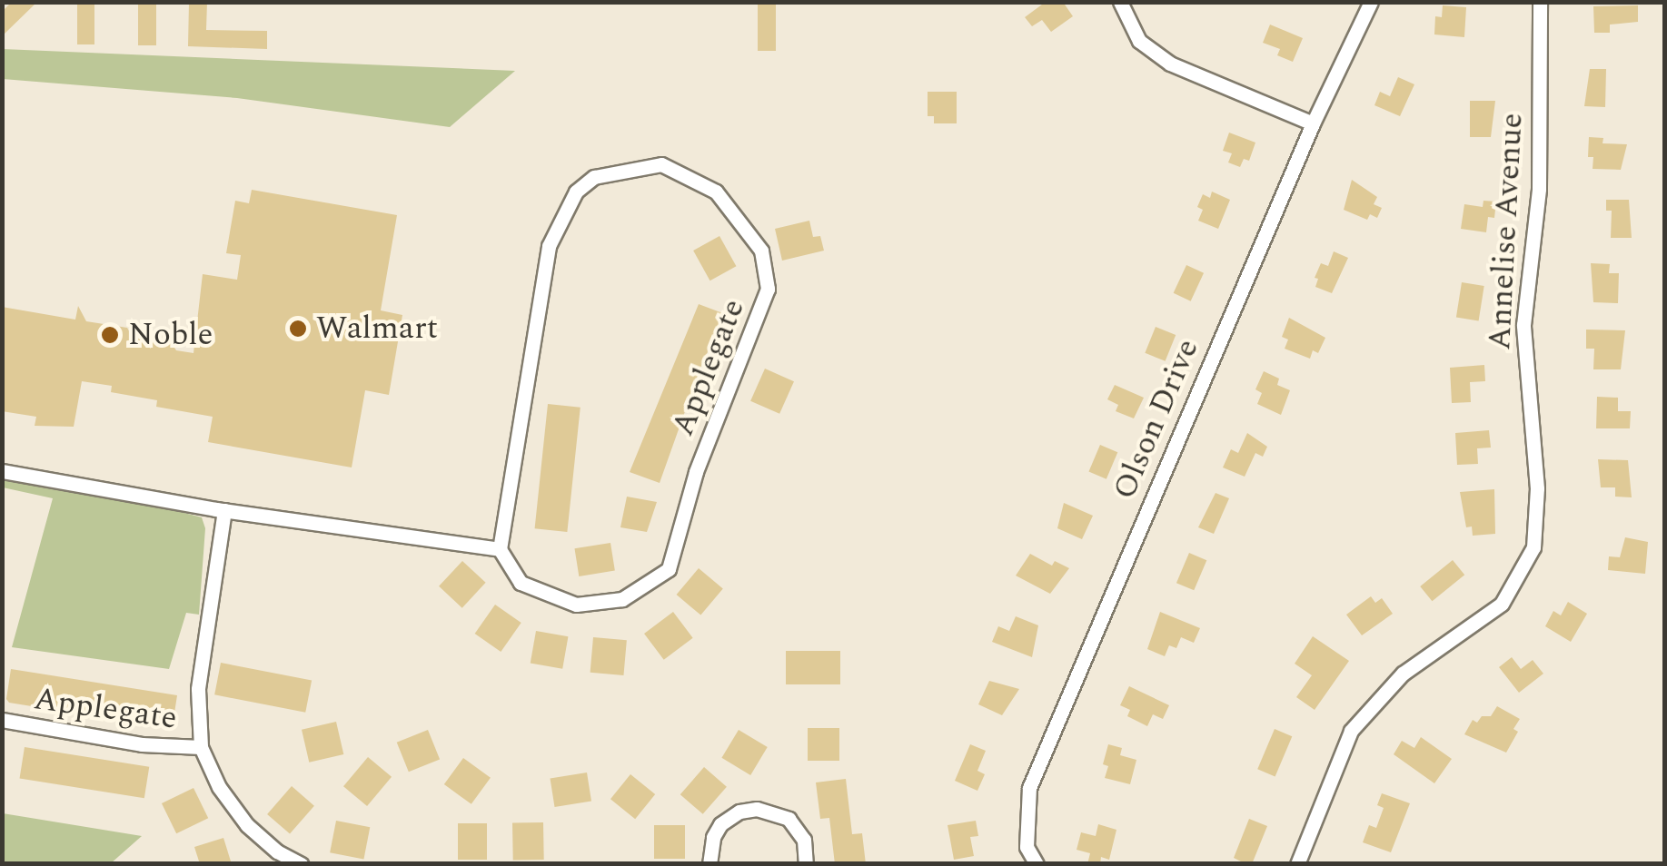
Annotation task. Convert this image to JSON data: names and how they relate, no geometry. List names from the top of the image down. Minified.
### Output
{"streets":{"street":["Annelise Avenue","Applegate","Olson Drive"]},"places":["Walmart","Noble"]}
